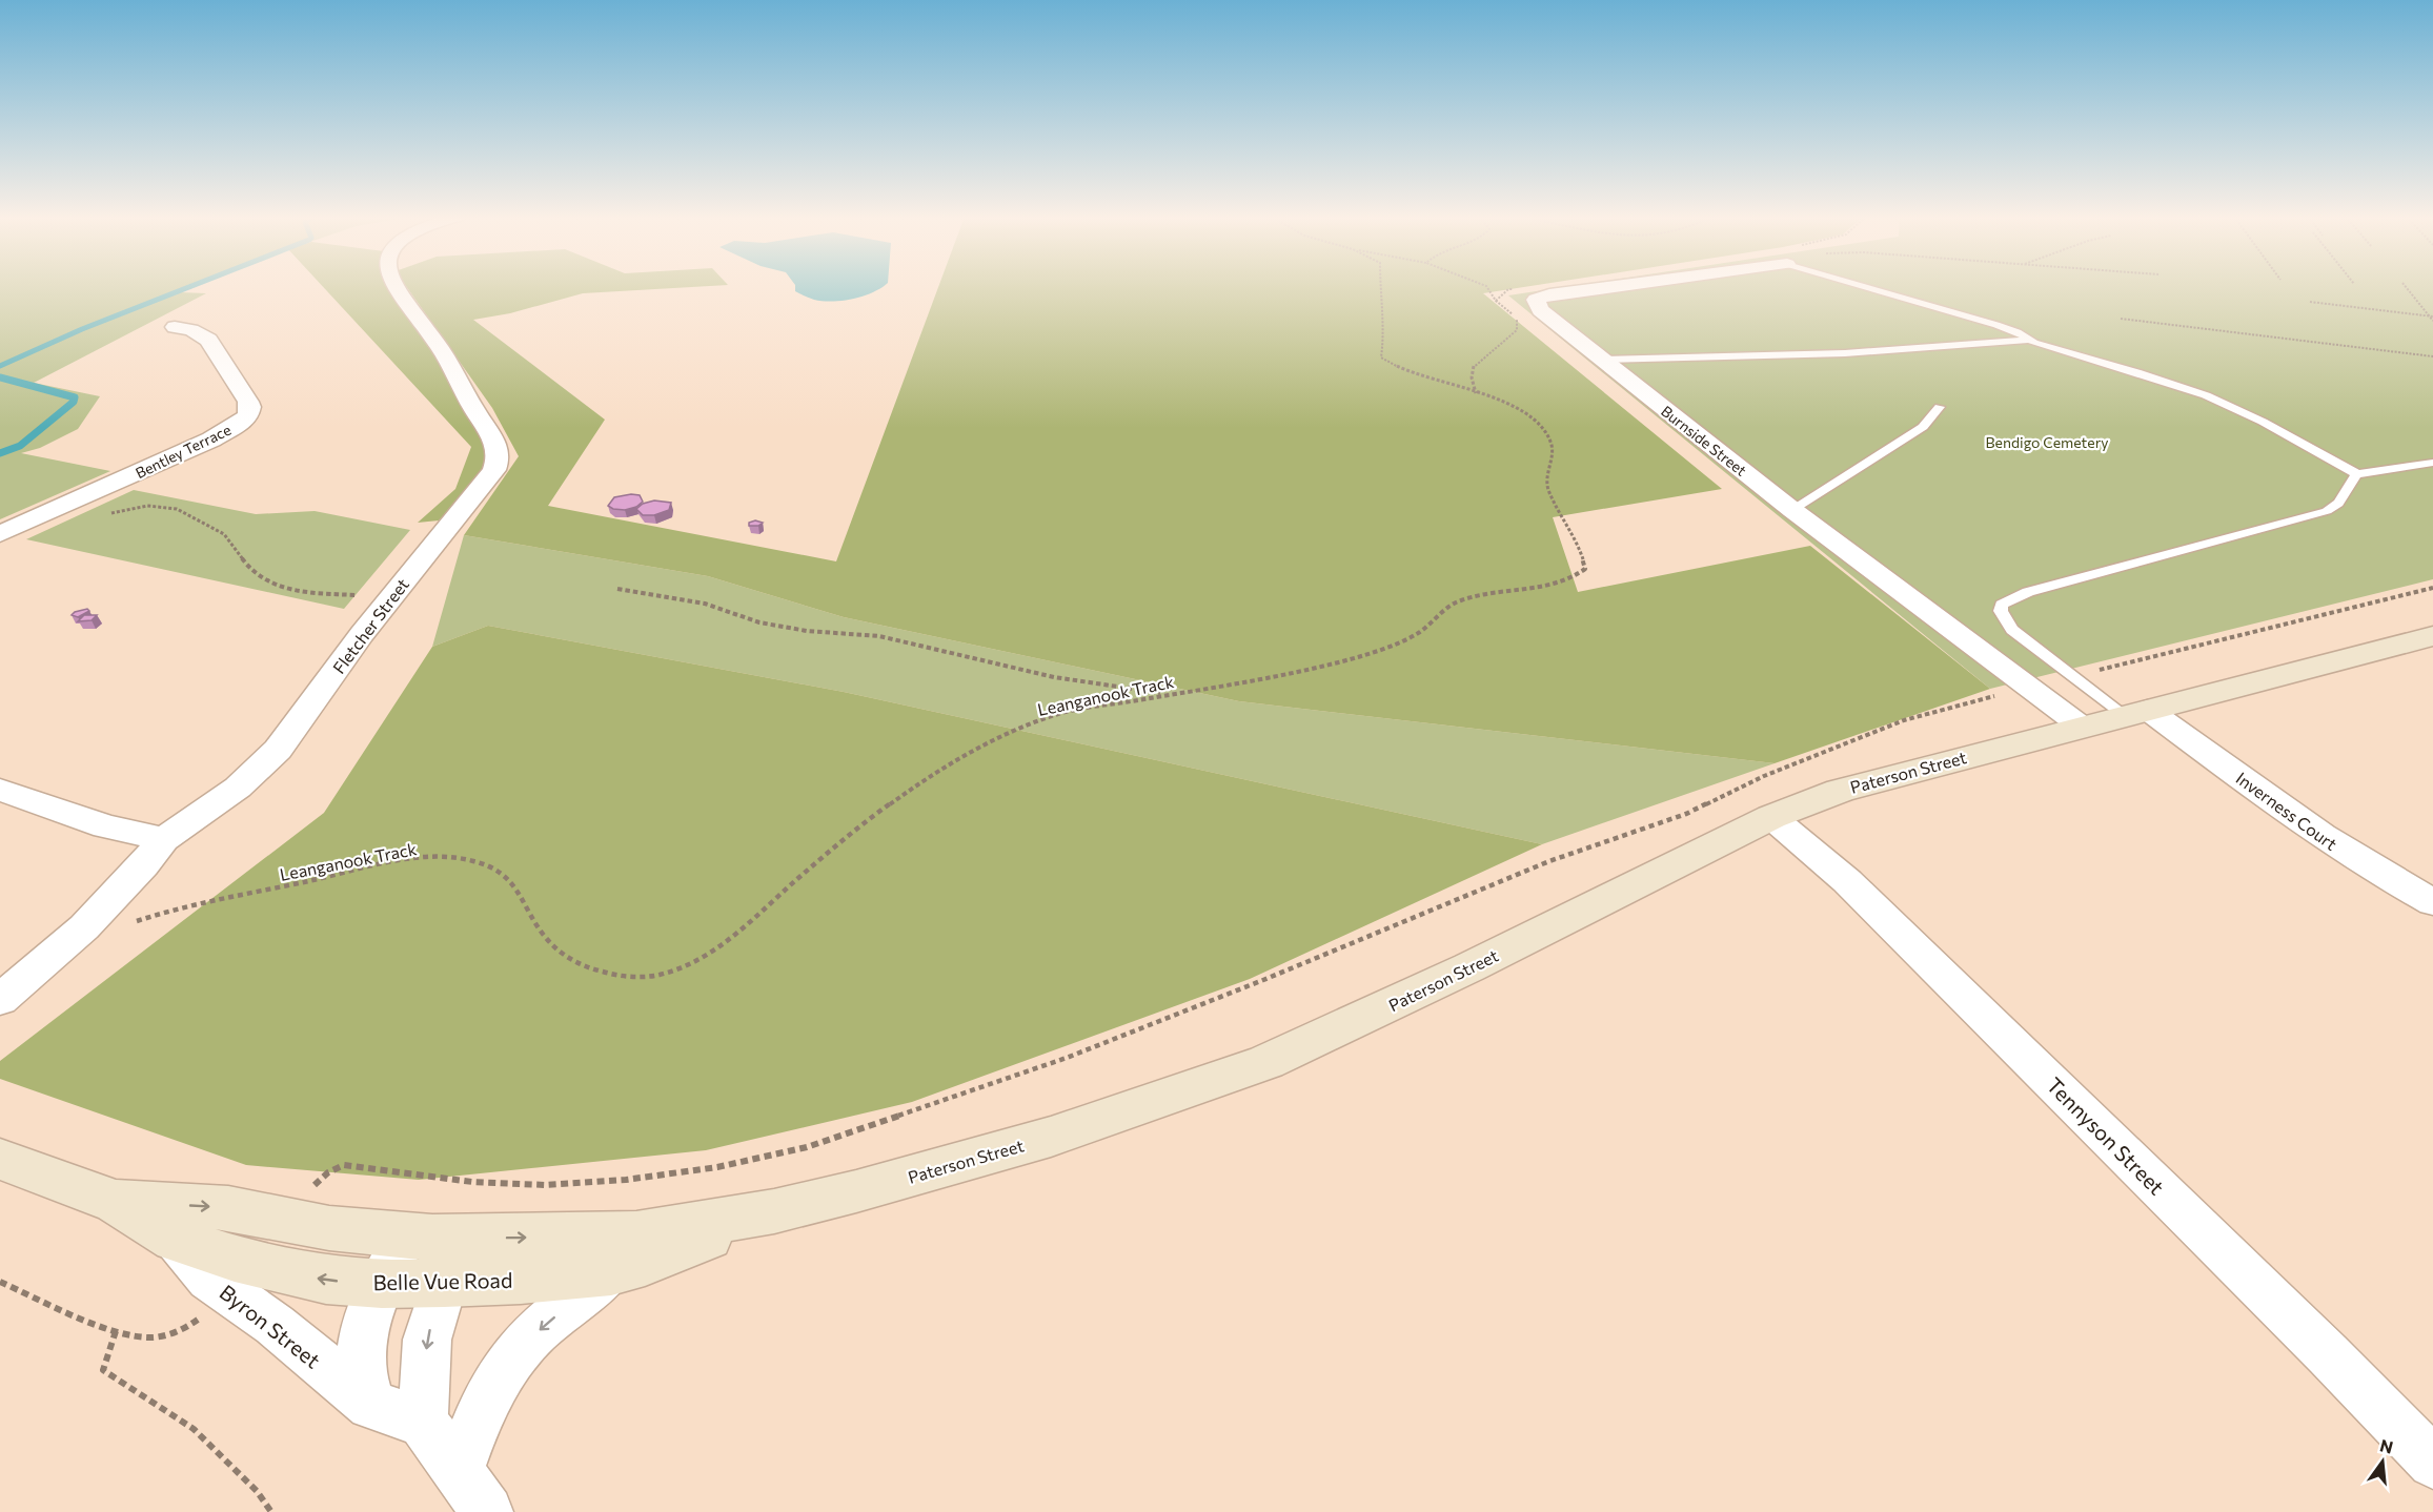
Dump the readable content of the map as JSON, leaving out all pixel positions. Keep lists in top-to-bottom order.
{
  "streets": {
    "street": [
      "Burnside Street",
      "Bentley Terrace",
      "Fletcher Street",
      "Paterson Street",
      "Inverness Court",
      "Tennyson Street",
      "Belle Vue Road",
      "Byron Street"
    ],
    "path": ["Leanganook Track"]
  },
  "crossings": [
    ["Burnside Street", "Paterson Street"],
    ["Fletcher Street", "Leanganook Track"],
    ["Paterson Street", "Inverness Court"],
    ["Paterson Street", "Tennyson Street"],
    ["Paterson Street", "Belle Vue Road"],
    ["Belle Vue Road", "Byron Street"]
  ],
  "parks": ["Bendigo Cemetery"],
  "north": "top"
}
